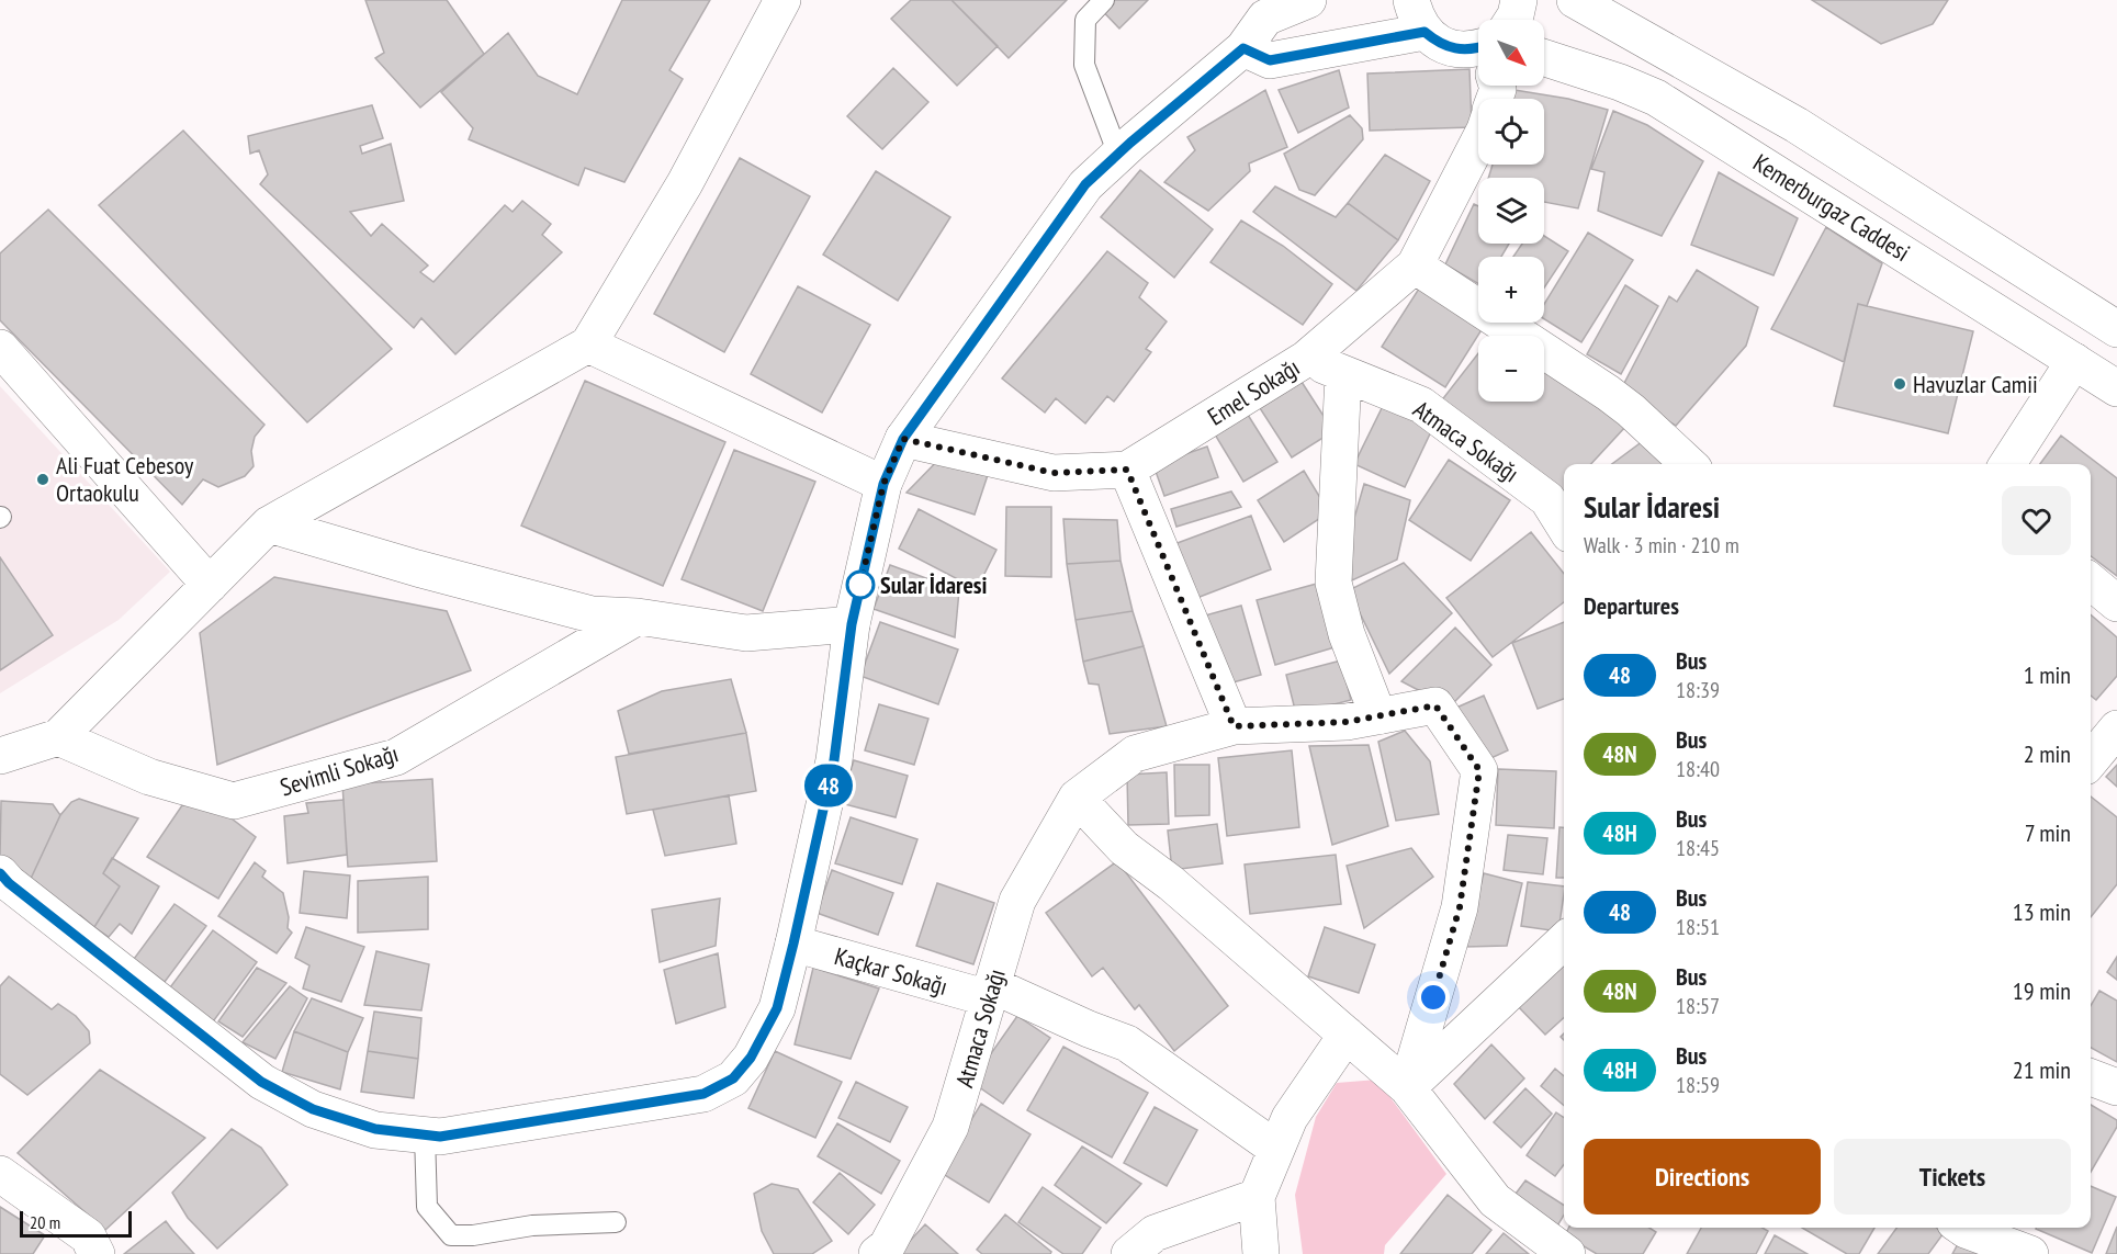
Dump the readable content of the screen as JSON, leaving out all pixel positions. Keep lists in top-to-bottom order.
{
  "streets": {
    "street": [
      "Kemerburgaz Caddesi",
      "Emel Sokağı",
      "Atmaca Sokağı",
      "Sevimli Sokağı",
      "Kaçkar Sokağı"
    ]
  },
  "crossings": [
    ["Emel Sokağı", "Atmaca Sokağı"],
    ["Atmaca Sokağı", "Kaçkar Sokağı"]
  ],
  "places": ["Havuzlar Camii", "Ali Fuat Cebesoy Ortaokulu", "Sular İdaresi"],
  "lines": ["bus line 48"],
  "scale_bar": "20 m",
  "north": "bottom right",
  "page": {
    "on_map": "48",
    "map_buttons": ["+", "−"],
    "heading": [
      ["Sular İdaresi", "Walk · 3 min · 210 m"],
      "Departures"
    ],
    "list": [
      {
        "mark": "48",
        "name": "Bus",
        "note": "18:39",
        "value": "1 min"
      },
      {
        "mark": "48N",
        "name": "Bus",
        "note": "18:40",
        "value": "2 min"
      },
      {
        "mark": "48H",
        "name": "Bus",
        "note": "18:45",
        "value": "7 min"
      },
      {
        "mark": "48",
        "name": "Bus",
        "note": "18:51",
        "value": "13 min"
      },
      {
        "mark": "48N",
        "name": "Bus",
        "note": "18:57",
        "value": "19 min"
      },
      {
        "mark": "48H",
        "name": "Bus",
        "note": "18:59",
        "value": "21 min"
      }
    ],
    "buttons": ["Directions", "Tickets"],
    "scale": "20 m"
  }
}
